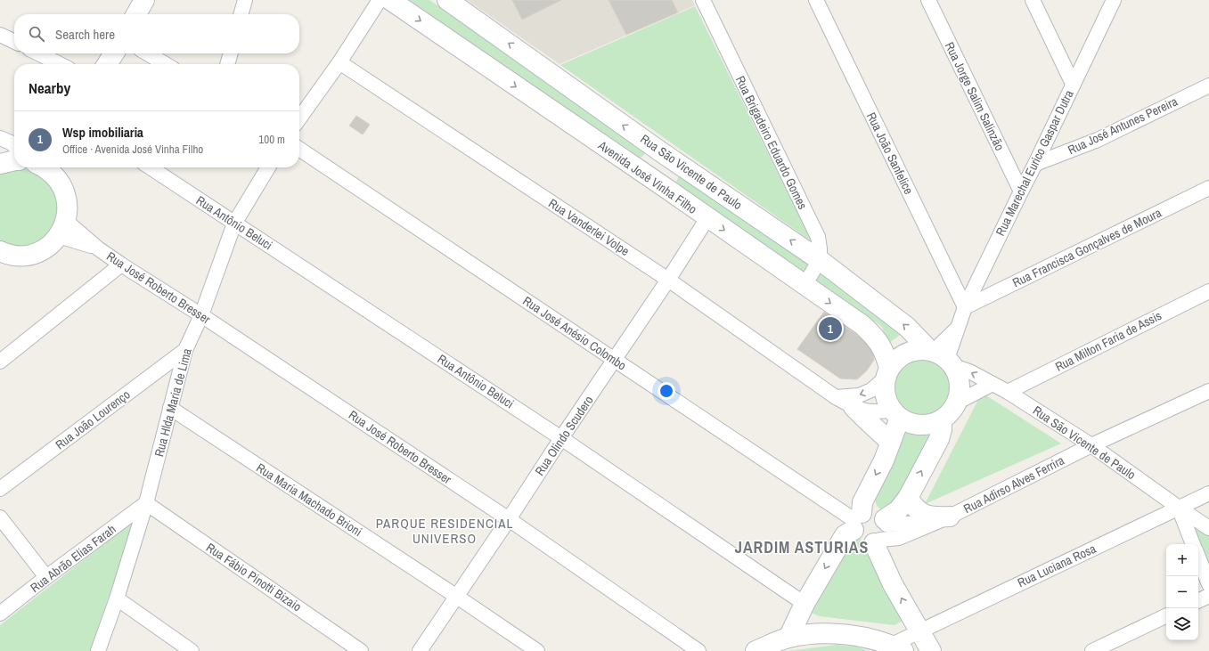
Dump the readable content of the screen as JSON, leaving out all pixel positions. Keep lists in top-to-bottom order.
{
  "streets": {
    "street": [
      "Rua Jorge Salim Salinzão",
      "Rua José Antunes Pereira",
      "Rua Brigadeiro Eduardo Gomes",
      "Rua João Sanfelice",
      "Rua Marechal Eurico Gaspar Dutra",
      "Rua São Vicente de Paulo",
      "Avenida José Vinha Filho",
      "Rua Antônio Beluci",
      "Rua Vanderlei Volpe",
      "Rua Francisca Gonçalves de Moura",
      "Rua José Roberto Bresser",
      "Rua José Anésio Colombo",
      "Rua Milton Faria de Assis",
      "Rua Hlda Maria de Lima",
      "Rua João Lourenço",
      "Rua Olindo Scudero",
      "Rua Adirso Alves Ferrira",
      "Rua Maria Machado Brioni",
      "Rua Abrão Elias Farah",
      "Rua Luciana Rosa",
      "Rua Fábio Pinotti Bizaio"
    ]
  },
  "crossings": [
    ["Rua Jorge Salim Salinzão", "Rua Marechal Eurico Gaspar Dutra"],
    ["Rua José Antunes Pereira", "Rua Marechal Eurico Gaspar Dutra"],
    ["Rua Brigadeiro Eduardo Gomes", "Rua São Vicente de Paulo"],
    ["Rua João Sanfelice", "Rua Marechal Eurico Gaspar Dutra"],
    ["Rua João Sanfelice", "Rua Francisca Gonçalves de Moura"],
    ["Rua Marechal Eurico Gaspar Dutra", "Rua São Vicente de Paulo"],
    ["Rua Marechal Eurico Gaspar Dutra", "Avenida José Vinha Filho"],
    ["Rua Marechal Eurico Gaspar Dutra", "Rua Vanderlei Volpe"],
    ["Rua Marechal Eurico Gaspar Dutra", "Rua Francisca Gonçalves de Moura"],
    ["Rua São Vicente de Paulo", "Avenida José Vinha Filho"],
    ["Rua São Vicente de Paulo", "Rua Vanderlei Volpe"],
    ["Rua São Vicente de Paulo", "Rua Milton Faria de Assis"],
    ["Rua São Vicente de Paulo", "Rua Adirso Alves Ferrira"],
    ["Rua São Vicente de Paulo", "Rua Luciana Rosa"],
    ["Avenida José Vinha Filho", "Rua Vanderlei Volpe"],
    ["Avenida José Vinha Filho", "Rua Olindo Scudero"],
    ["Rua Antônio Beluci", "Rua Hlda Maria de Lima"],
    ["Rua Antônio Beluci", "Rua Olindo Scudero"],
    ["Rua Vanderlei Volpe", "Rua Olindo Scudero"],
    ["Rua José Roberto Bresser", "Rua Hlda Maria de Lima"],
    ["Rua José Roberto Bresser", "Rua Olindo Scudero"],
    ["Rua José Anésio Colombo", "Rua Olindo Scudero"],
    ["Rua José Anésio Colombo", "Rua Adirso Alves Ferrira"],
    ["Rua Hlda Maria de Lima", "Rua João Lourenço"],
    ["Rua Hlda Maria de Lima", "Rua Maria Machado Brioni"],
    ["Rua Hlda Maria de Lima", "Rua Abrão Elias Farah"],
    ["Rua Hlda Maria de Lima", "Rua Fábio Pinotti Bizaio"],
    ["Rua Olindo Scudero", "Rua Maria Machado Brioni"],
    ["Rua Abrão Elias Farah", "Rua Fábio Pinotti Bizaio"]
  ],
  "one_way": ["Rua São Vicente de Paulo", "Avenida José Vinha Filho"],
  "districts": ["PARQUE RESIDENCIAL UNIVERSO", "JARDIM ASTURIAS"],
  "page": {
    "search": "Search here",
    "heading": "Nearby",
    "list": [
      {
        "mark": "1",
        "name": "Wsp imobiliaria",
        "note": "Office · Avenida José Vinha Filho",
        "value": "100 m"
      }
    ],
    "pins": "1",
    "map_buttons": ["+", "−"]
  }
}
